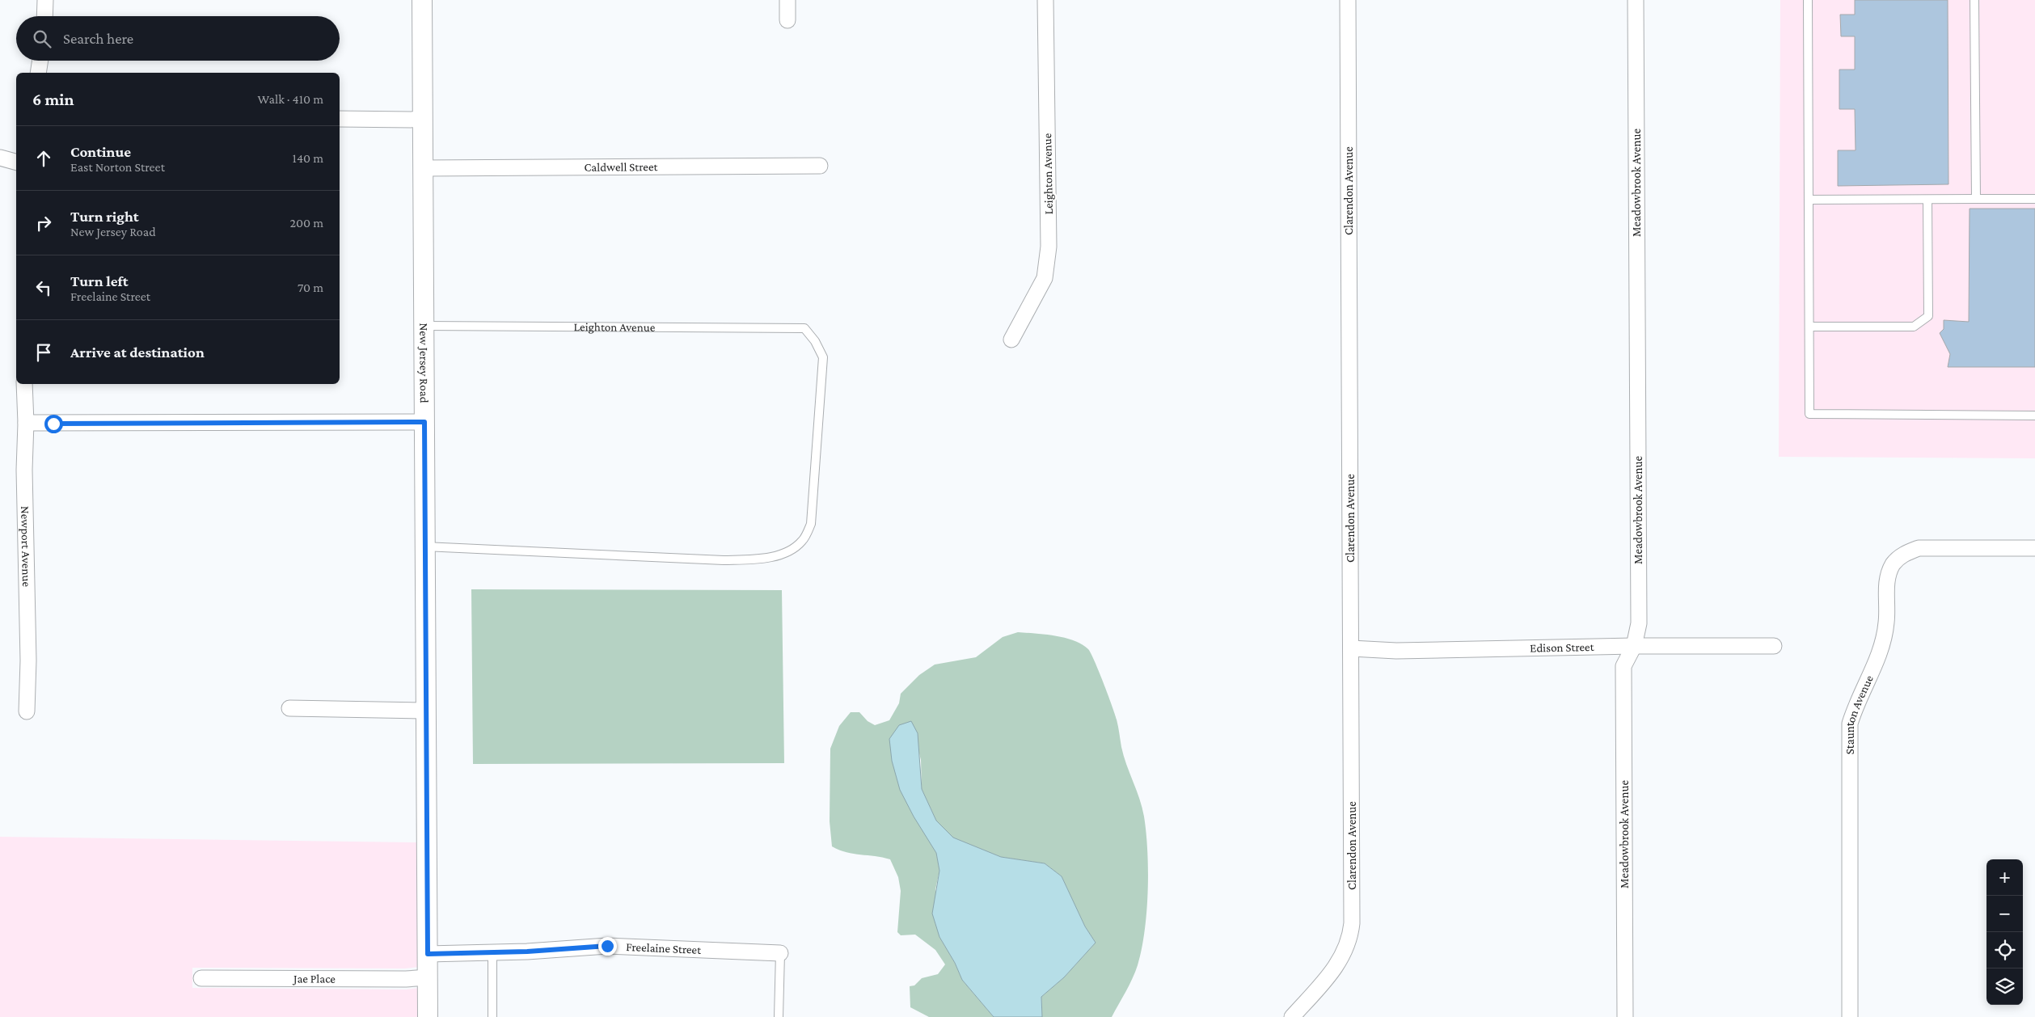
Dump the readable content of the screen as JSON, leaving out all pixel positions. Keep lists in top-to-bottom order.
{
  "streets": {
    "street": [
      "Caldwell Street",
      "Leighton Avenue",
      "Meadowbrook Avenue",
      "Clarendon Avenue",
      "New Jersey Road",
      "Newport Avenue",
      "Edison Street",
      "Staunton Avenue",
      "Freelaine Street",
      "Jae Place"
    ]
  },
  "crossings": [
    ["Caldwell Street", "New Jersey Road"],
    ["Leighton Avenue", "New Jersey Road"],
    ["Meadowbrook Avenue", "Edison Street"],
    ["Clarendon Avenue", "Edison Street"],
    ["New Jersey Road", "Freelaine Street"],
    ["New Jersey Road", "Jae Place"]
  ],
  "page": {
    "search": "Search here",
    "heading": ["6 min", "Walk · 410 m"],
    "list": [
      ["Continue", "East Norton Street", "140 m"],
      ["Turn right", "New Jersey Road", "200 m"],
      ["Turn left", "Freelaine Street", "70 m"],
      "Arrive at destination"
    ],
    "map_buttons": ["+", "−"]
  }
}
